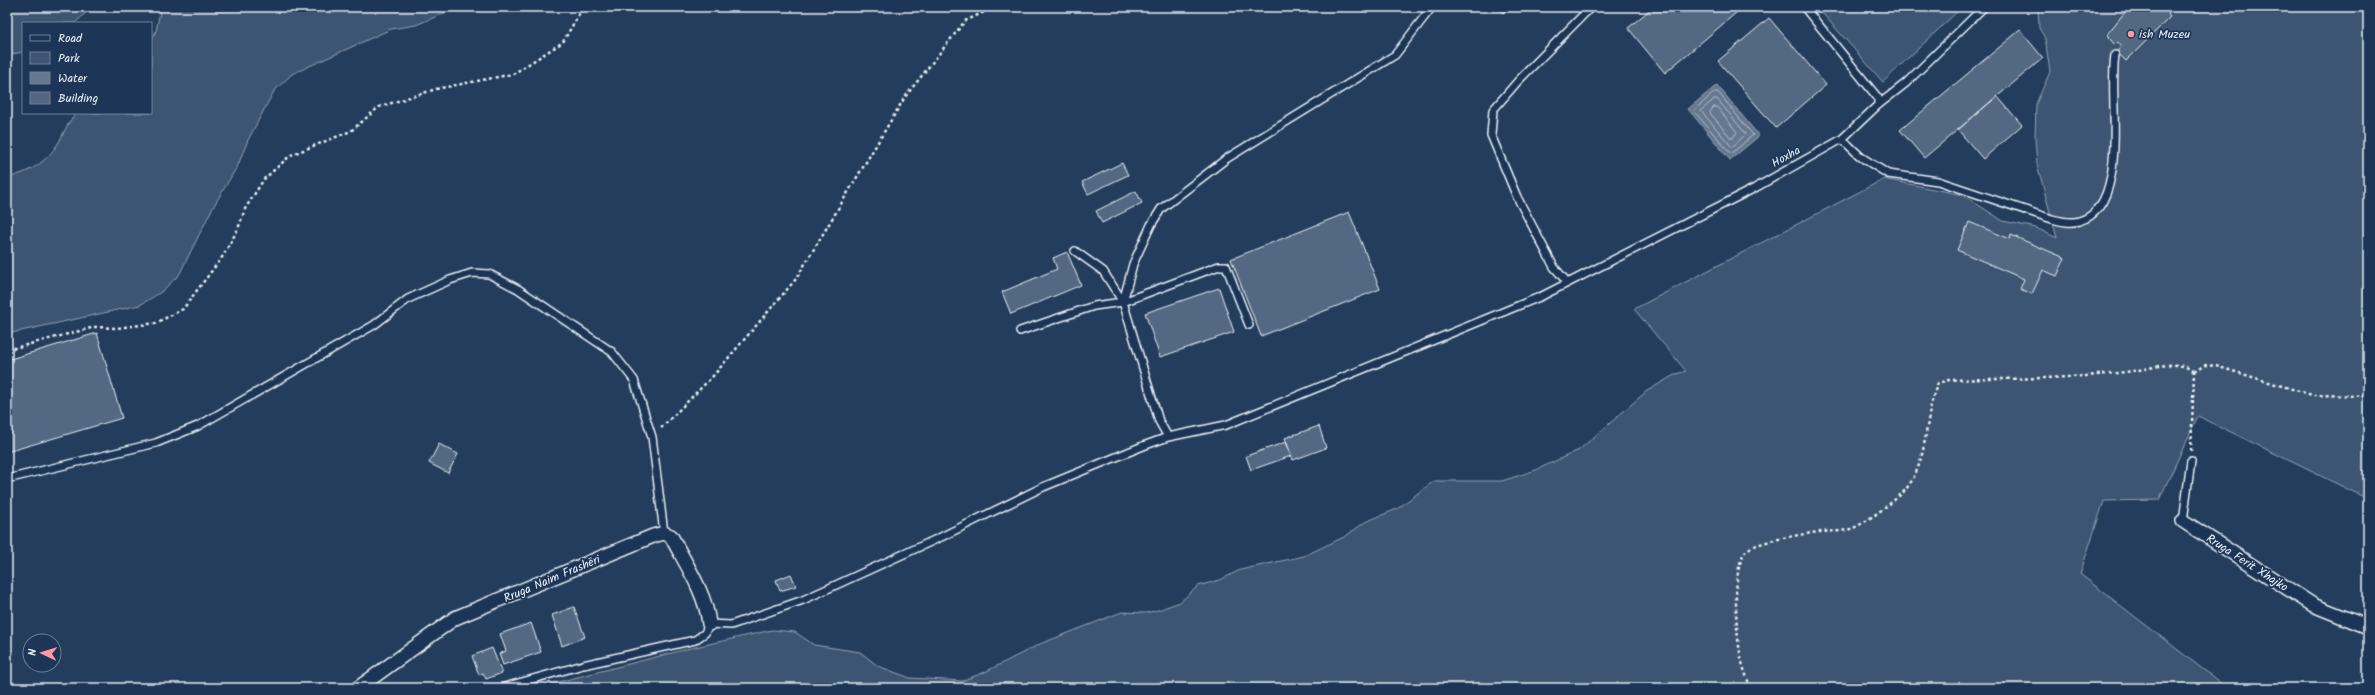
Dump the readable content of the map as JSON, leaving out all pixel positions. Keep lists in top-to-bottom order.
{
  "streets": {
    "street": ["Rruga Ferit Xhajko", "Rruga Naim Frashëri"],
    "lane": ["Hoxha"]
  },
  "places": ["ish Muzeu"],
  "legend": [
    "Road",
    "Park",
    "Water",
    "Building"
  ],
  "north": "left"
}
